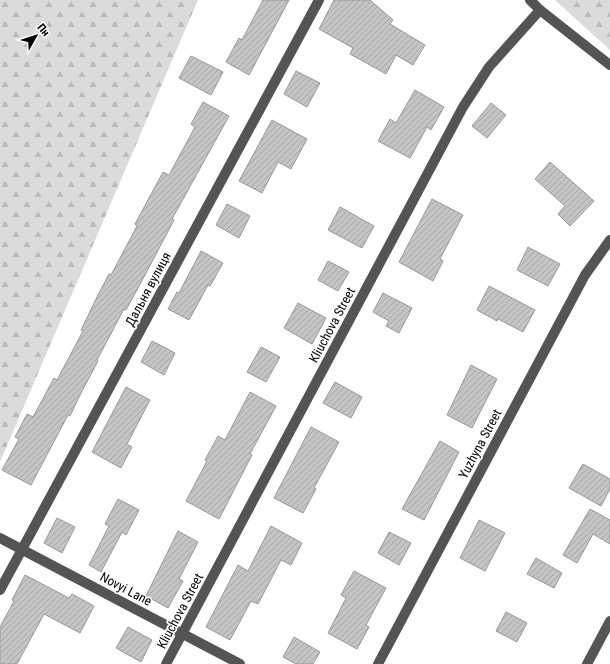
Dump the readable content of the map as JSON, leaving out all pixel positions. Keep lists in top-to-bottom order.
{
  "streets": {
    "street": [
      "Дальня вулиця",
      "Kliuchova Street",
      "Yuzhyna Street",
      "Novyi Lane"
    ]
  },
  "crossings": [
    ["Дальня вулиця", "Novyi Lane"],
    ["Kliuchova Street", "Novyi Lane"]
  ],
  "north": "top right"
}
